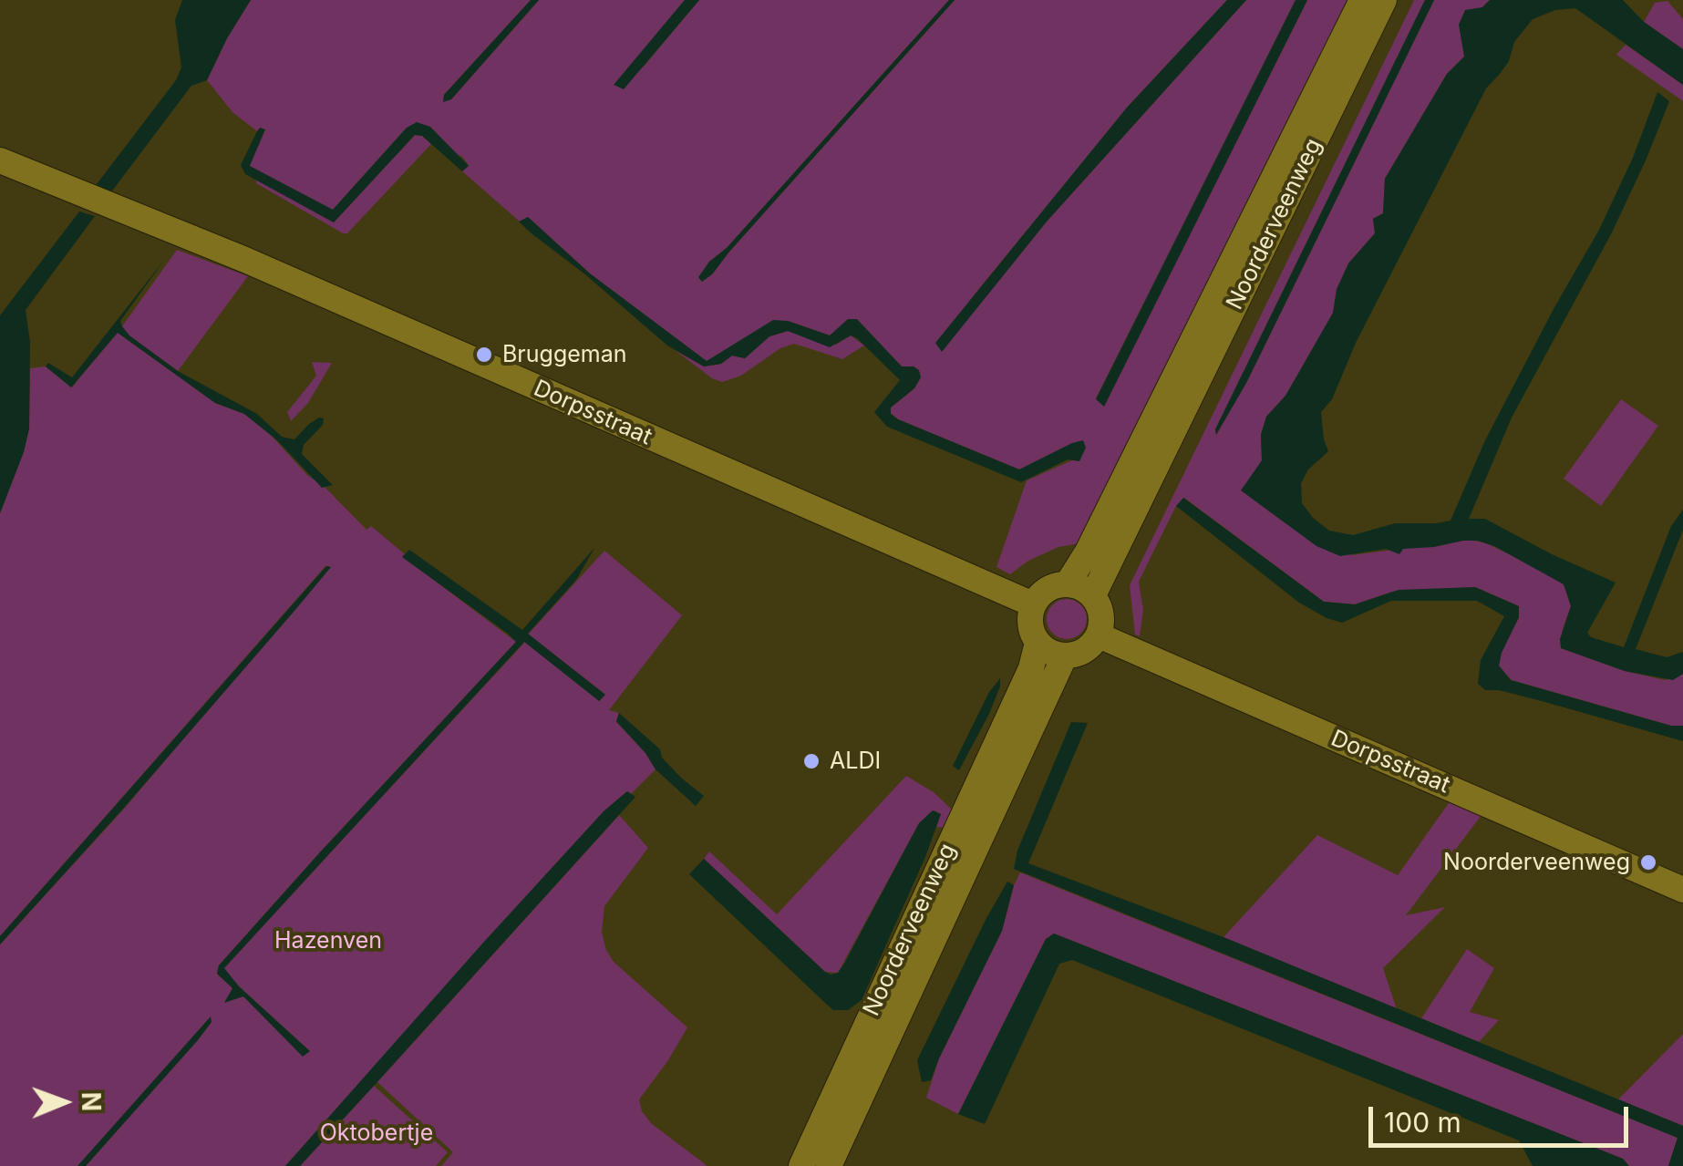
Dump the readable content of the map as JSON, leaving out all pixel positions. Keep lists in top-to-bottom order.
{
  "streets": {
    "street": ["Noorderveenweg", "Dorpsstraat"]
  },
  "crossings": [
    ["Noorderveenweg", "Dorpsstraat"]
  ],
  "parks": ["Hazenven", "Oktobertje"],
  "places": ["Bruggeman", "ALDI", "Noorderveenweg"],
  "scale_bar": "100 m",
  "north": "right"
}
